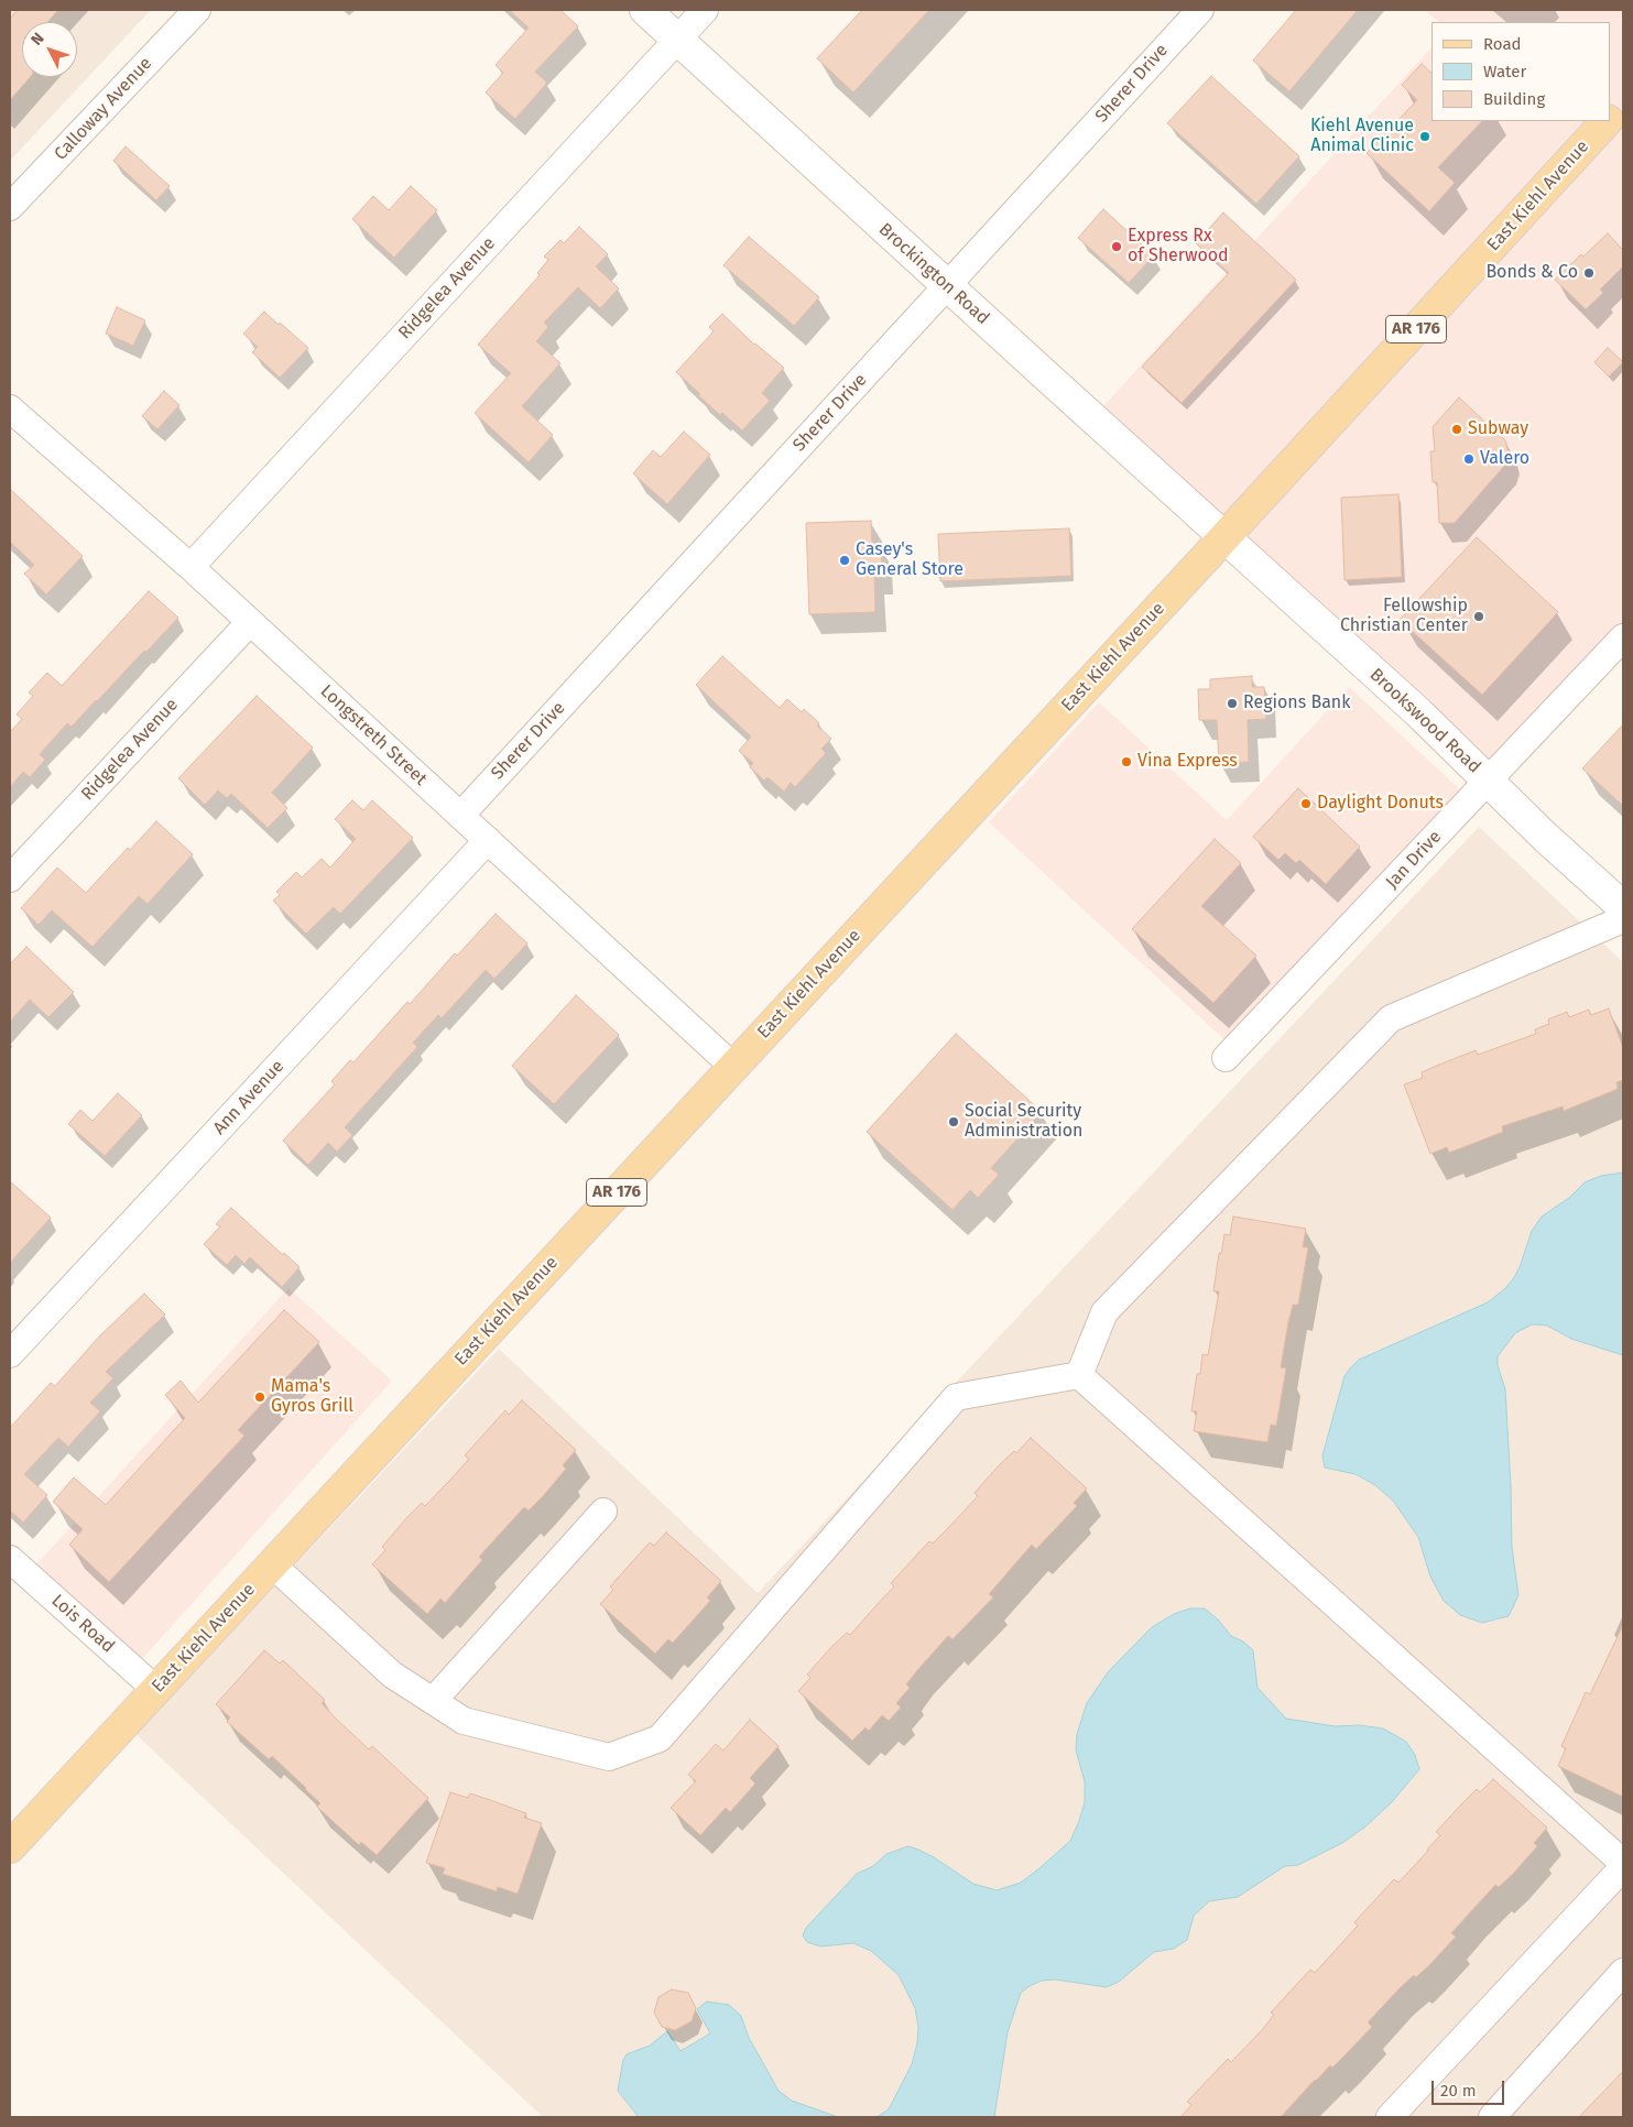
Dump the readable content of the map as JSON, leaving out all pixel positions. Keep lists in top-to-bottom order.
{
  "streets": {
    "main road": [
      "East Kiehl Avenue",
      "Brockington Road",
      "AR 176",
      "Brookswood Road"
    ],
    "street": [
      "Sherer Drive",
      "Calloway Avenue",
      "Ridgelea Avenue",
      "Longstreth Street",
      "Jan Drive",
      "Ann Avenue",
      "Lois Road"
    ]
  },
  "crossings": [
    ["Sherer Drive", "Brockington Road"],
    ["Sherer Drive", "Longstreth Street"],
    ["East Kiehl Avenue", "Brockington Road"],
    ["East Kiehl Avenue", "Brookswood Road"],
    ["East Kiehl Avenue", "Longstreth Street"],
    ["East Kiehl Avenue", "Lois Road"],
    ["Brockington Road", "Ridgelea Avenue"],
    ["Brockington Road", "Brookswood Road"],
    ["Ridgelea Avenue", "Longstreth Street"],
    ["Brookswood Road", "Jan Drive"],
    ["Longstreth Street", "Ann Avenue"]
  ],
  "places": [
    "Kiehl Avenue Animal Clinic",
    "Express Rx of Sherwood",
    "Bonds & Co",
    "Subway",
    "Valero",
    "Casey's General Store",
    "Fellowship Christian Center",
    "Regions Bank",
    "Vina Express",
    "Daylight Donuts",
    "Social Security Administration",
    "Mama's Gyros Grill"
  ],
  "legend": ["Road", "Water", "Building"],
  "scale_bar": "20 m",
  "north": "top left"
}
